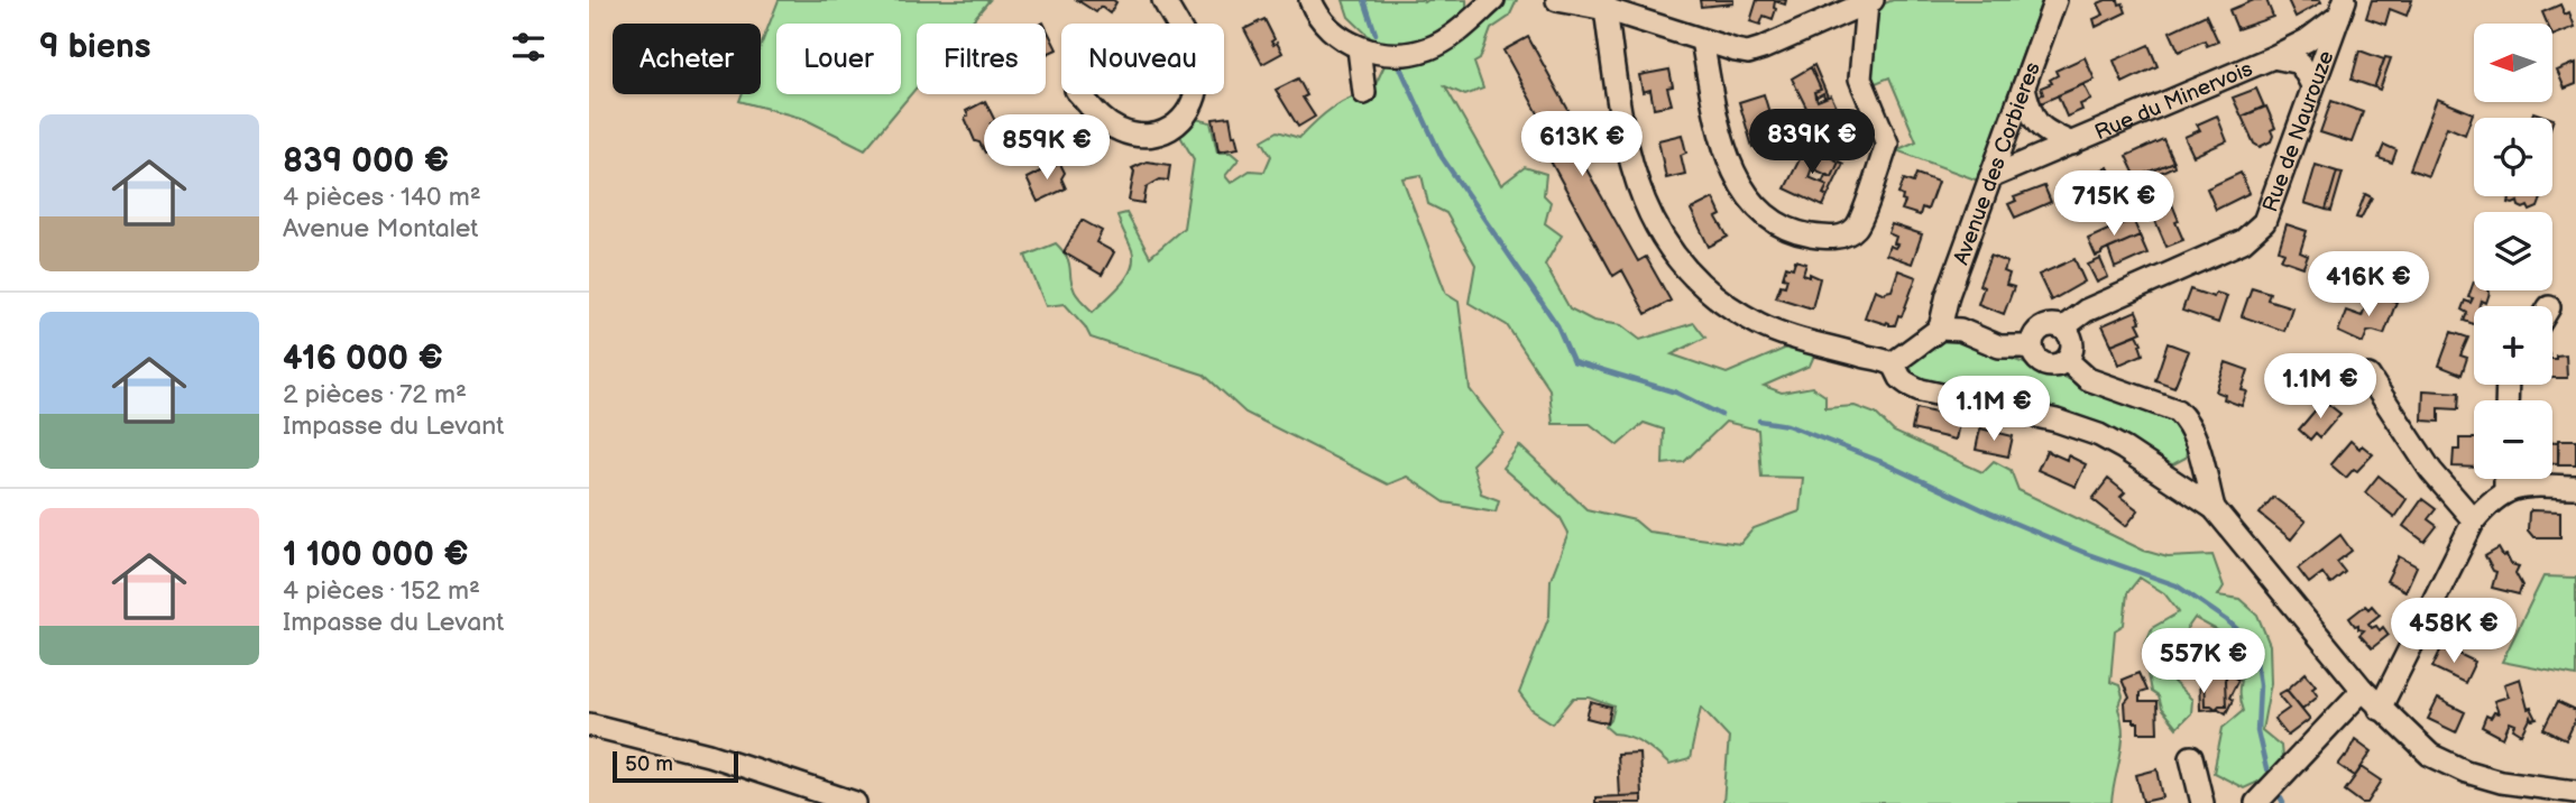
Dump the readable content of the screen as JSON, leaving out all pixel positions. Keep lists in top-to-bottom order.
{
  "streets": {
    "street": ["Rue du Minervois", "Rue de Naurouze", "Avenue des Corbieres"]
  },
  "crossings": [
    ["Rue du Minervois", "Rue de Naurouze"],
    ["Rue du Minervois", "Avenue des Corbieres"]
  ],
  "scale_bar": "50 m",
  "north": "left",
  "page": {
    "heading": "9 biens",
    "map_buttons": ["+", "−"],
    "chip": [
      "Acheter",
      "Louer",
      "Filtres",
      "Nouveau"
    ],
    "list": [
      {
        "name": "839 000 €",
        "note": "4 pièces · 140 m² · Avenue Montalet"
      },
      {
        "name": "416 000 €",
        "note": "2 pièces · 72 m² · Impasse du Levant"
      },
      {
        "name": "1 100 000 €",
        "note": "4 pièces · 152 m² · Impasse du Levant"
      }
    ],
    "price": [
      "839K €",
      "613K €",
      "859K €",
      "715K €",
      "416K €",
      "1.1M €",
      "1.1M €",
      "458K €",
      "557K €"
    ],
    "scale": "50 m"
  }
}
